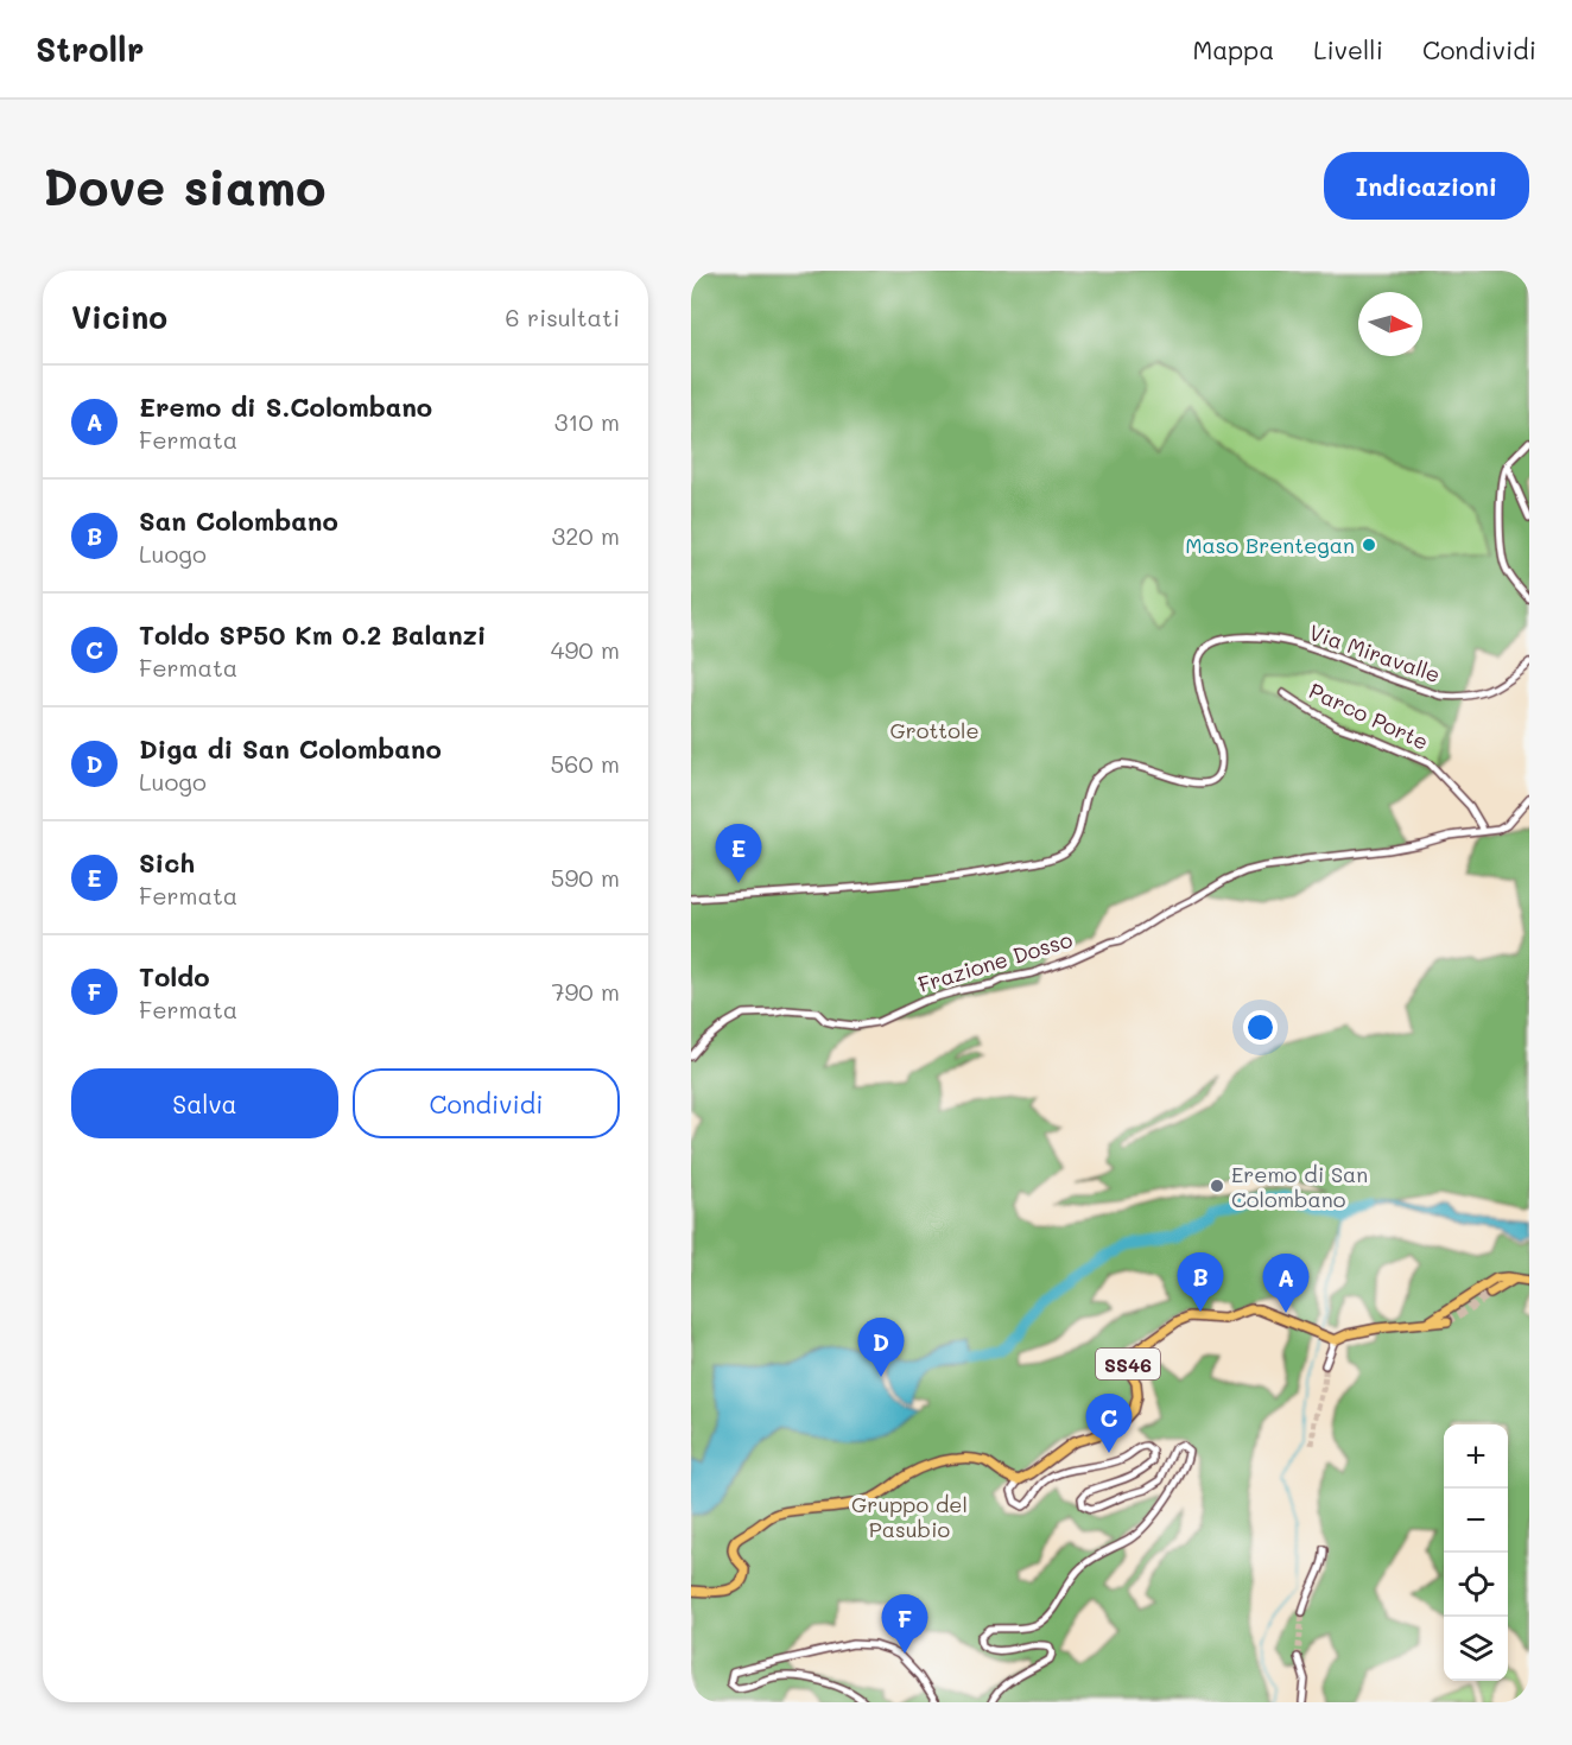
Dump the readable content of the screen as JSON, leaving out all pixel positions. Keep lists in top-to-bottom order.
{
  "streets": {
    "main road": ["SS46"],
    "street": ["Via Miravalle", "Parco Porte", "Frazione Dosso"]
  },
  "crossings": [
    ["Parco Porte", "Frazione Dosso"]
  ],
  "parks": ["Grottole", "Gruppo del Pasubio"],
  "places": ["Maso Brentegan", "Eremo di San Colombano"],
  "north": "right",
  "page": {
    "header": "Strollr",
    "nav": ["Mappa", "Livelli", "Condividi"],
    "buttons": [
      "Indicazioni",
      ["Salva", "Condividi"]
    ],
    "title": "Dove siamo",
    "heading": ["Vicino", "6 risultati"],
    "list": [
      {
        "mark": "A",
        "name": "Eremo di S.Colombano",
        "note": "Fermata",
        "value": "310 m"
      },
      {
        "mark": "B",
        "name": "San Colombano",
        "note": "Luogo",
        "value": "320 m"
      },
      {
        "mark": "C",
        "name": "Toldo SP50 Km 0.2 Balanzi",
        "note": "Fermata",
        "value": "490 m"
      },
      {
        "mark": "D",
        "name": "Diga di San Colombano",
        "note": "Luogo",
        "value": "560 m"
      },
      {
        "mark": "E",
        "name": "Sich",
        "note": "Fermata",
        "value": "590 m"
      },
      {
        "mark": "F",
        "name": "Toldo",
        "note": "Fermata",
        "value": "790 m"
      }
    ],
    "pins": [
      "E",
      "B",
      "A",
      "D",
      "C",
      "F"
    ],
    "map_buttons": ["+", "−"]
  }
}
